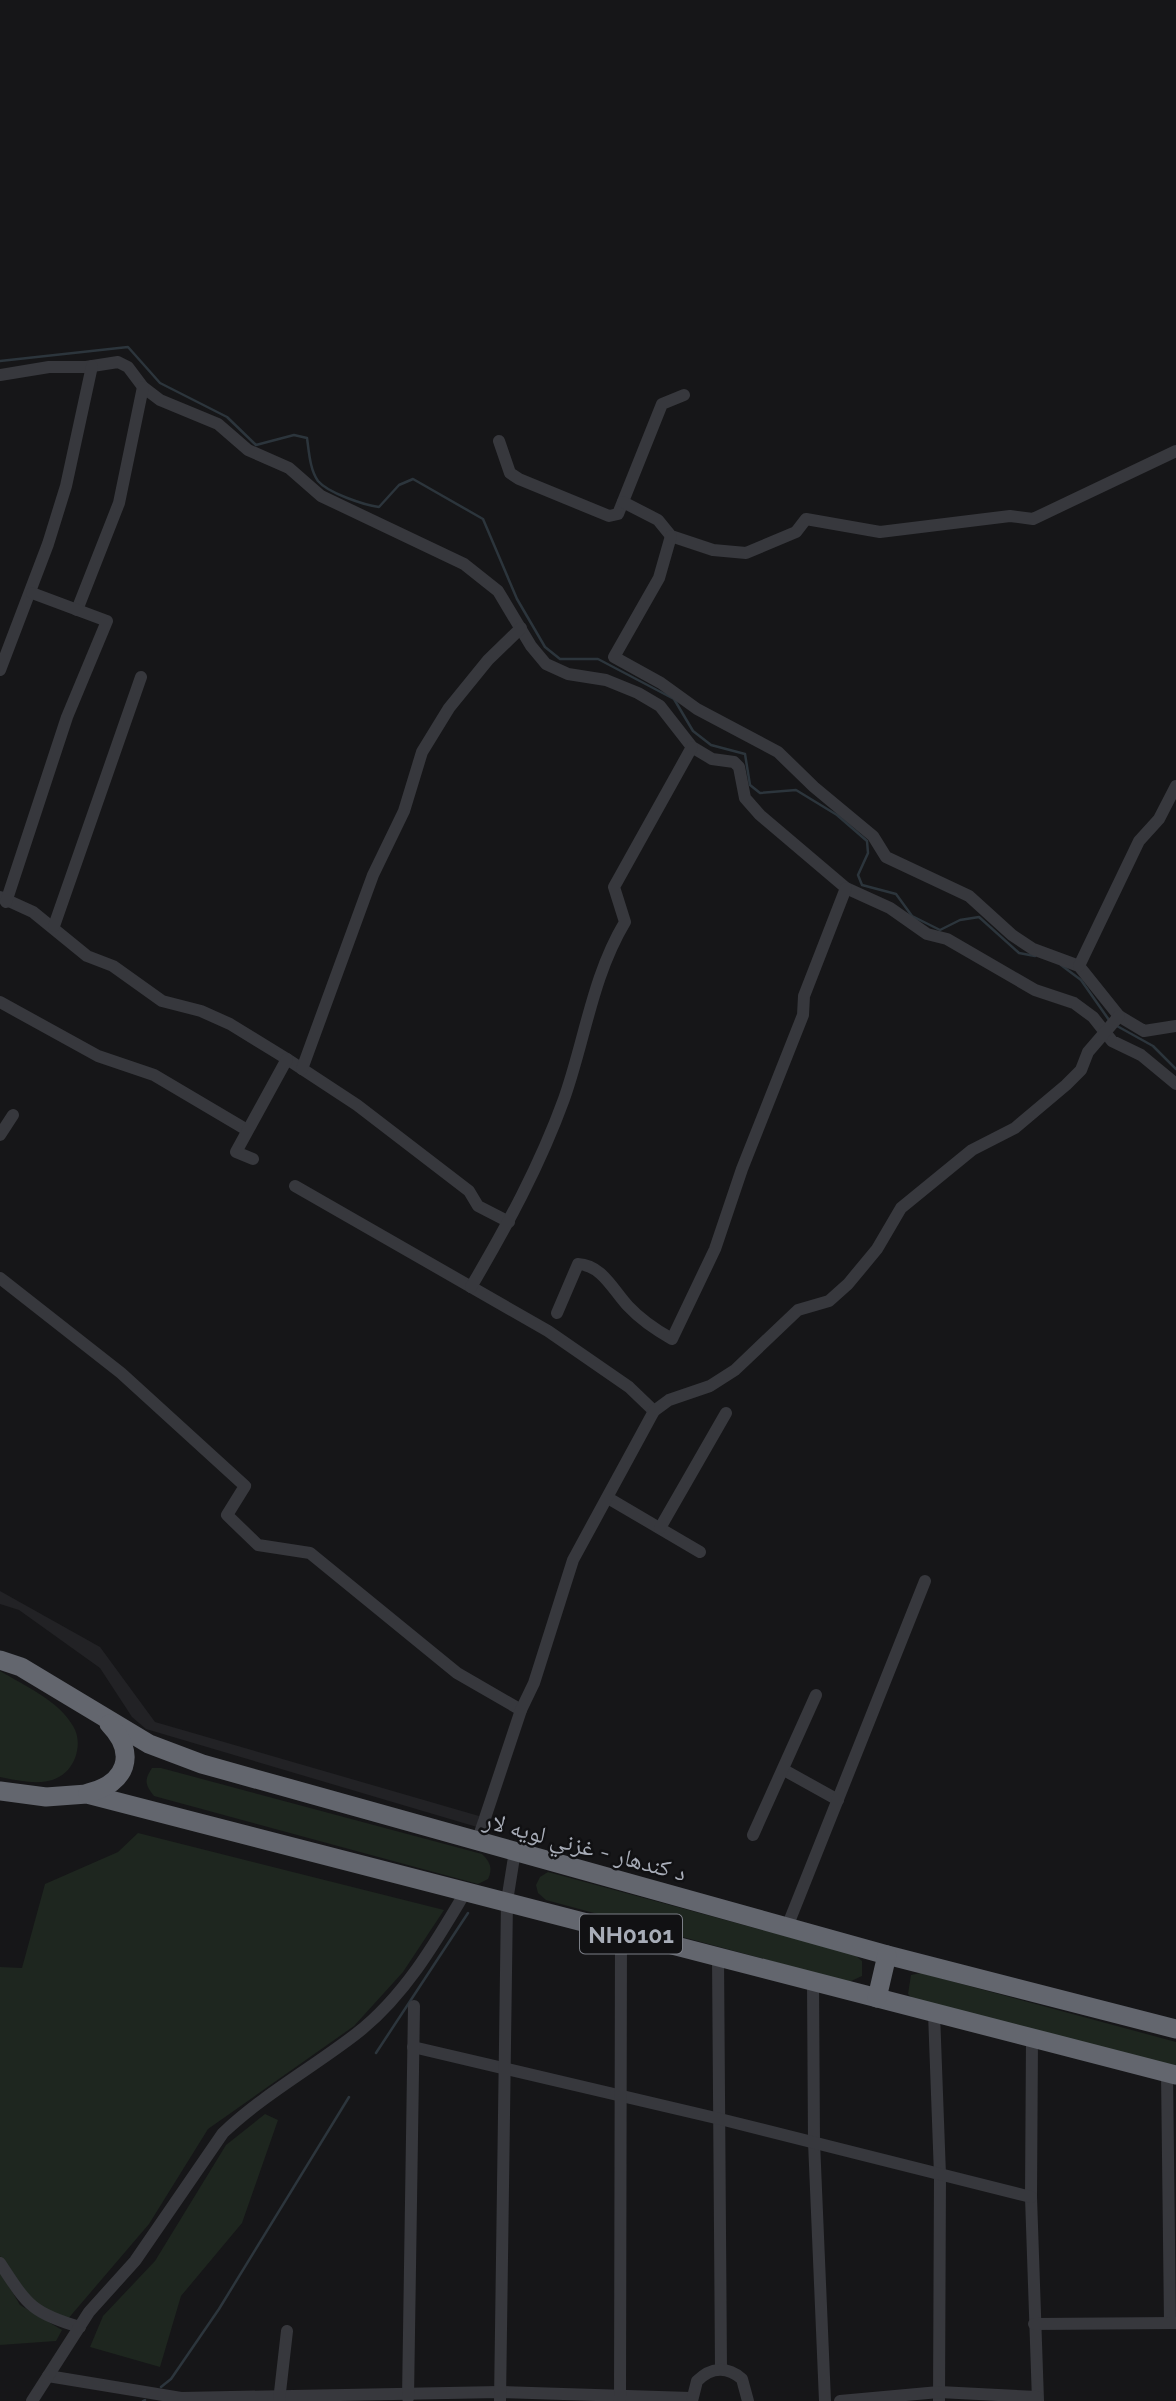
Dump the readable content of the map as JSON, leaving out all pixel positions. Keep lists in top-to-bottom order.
{
  "streets": {
    "highway": ["د کندهار - غزني لويه لار", "NH0101"]
  },
  "crossings": [
    ["د کندهار - غزني لويه لار", "NH0101"]
  ]
}
